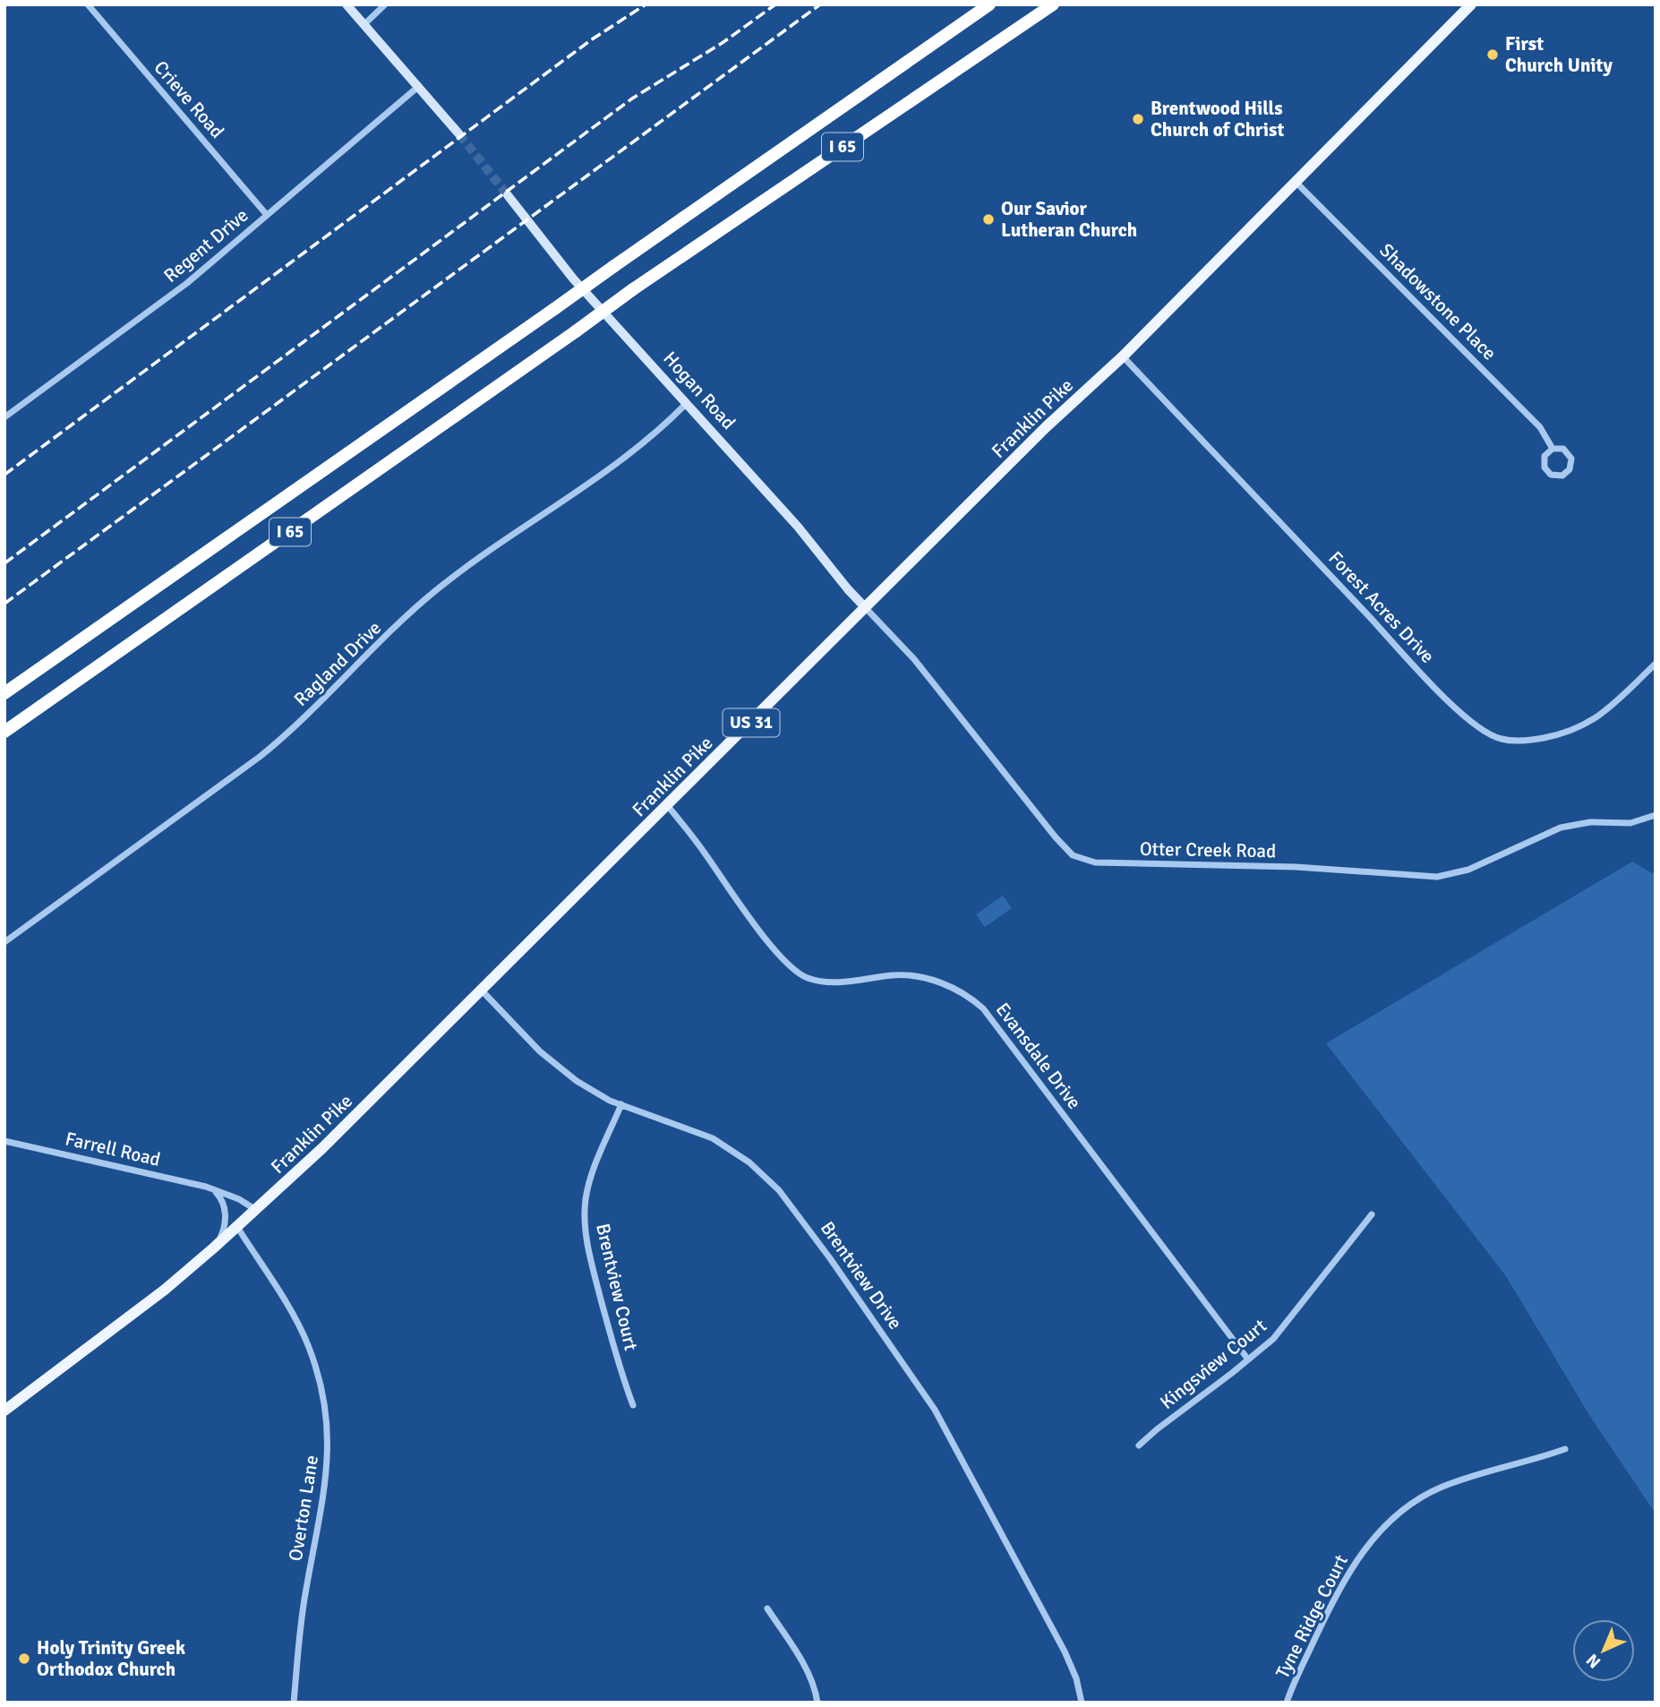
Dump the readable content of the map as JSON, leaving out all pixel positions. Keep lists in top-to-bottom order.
{
  "streets": {
    "highway": ["I 65"],
    "main road": ["Franklin Pike", "US 31"],
    "street": [
      "Crieve Road",
      "Regent Drive",
      "Shadowstone Place",
      "Hogan Road",
      "Forest Acres Drive",
      "Ragland Drive",
      "Otter Creek Road",
      "Evansdale Drive",
      "Farrell Road",
      "Brentview Drive",
      "Brentview Court",
      "Kingsview Court",
      "Overton Lane",
      "Tyne Ridge Court"
    ]
  },
  "crossings": [
    ["Crieve Road", "Regent Drive"],
    ["Shadowstone Place", "Franklin Pike"],
    ["Hogan Road", "Franklin Pike"],
    ["Hogan Road", "Ragland Drive"],
    ["Hogan Road", "Otter Creek Road"],
    ["Franklin Pike", "Forest Acres Drive"],
    ["Franklin Pike", "Otter Creek Road"],
    ["Franklin Pike", "Evansdale Drive"],
    ["Franklin Pike", "Farrell Road"],
    ["Franklin Pike", "Brentview Drive"],
    ["Franklin Pike", "Overton Lane"],
    ["Evansdale Drive", "Kingsview Court"],
    ["Brentview Drive", "Brentview Court"]
  ],
  "places": [
    "First Church Unity",
    "Brentwood Hills Church of Christ",
    "Our Savior Lutheran Church",
    "Holy Trinity Greek Orthodox Church"
  ],
  "north": "bottom left"
}
